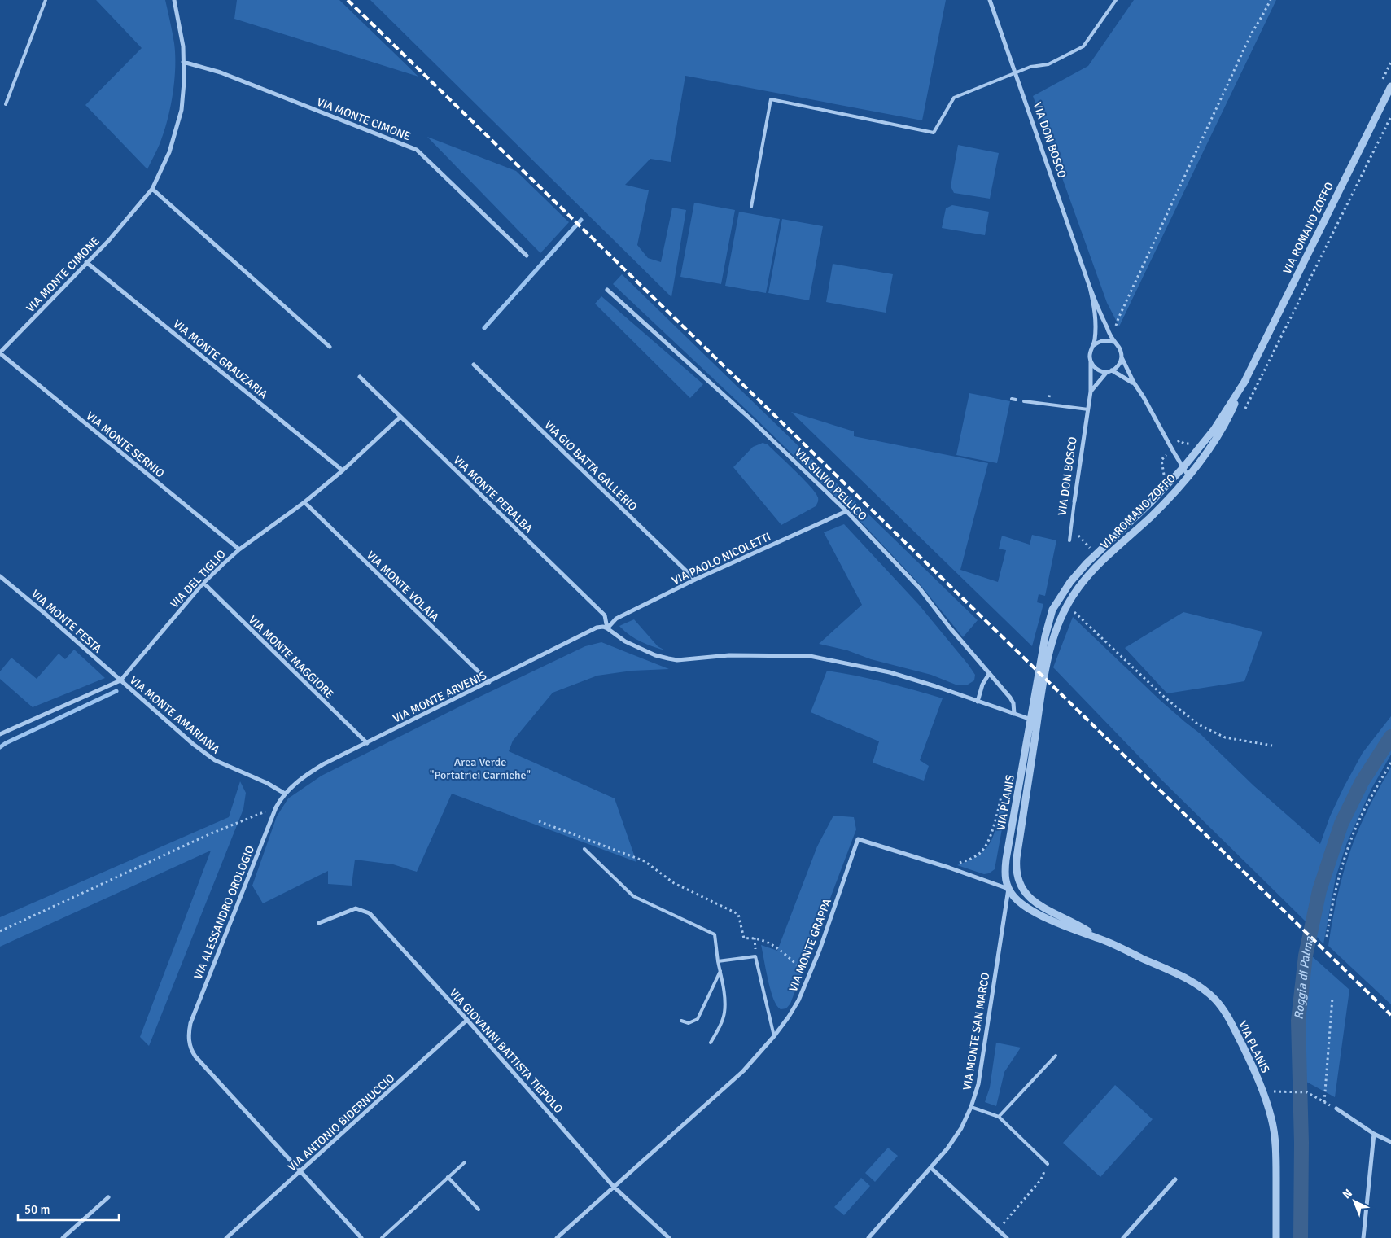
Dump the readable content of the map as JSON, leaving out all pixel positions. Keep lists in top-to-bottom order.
{
  "streets": {
    "street": [
      "VIA MONTE CIMONE",
      "VIA DON BOSCO",
      "VIA ROMANO ZOFFO",
      "VIA MONTE GRAUZARIA",
      "VIA MONTE SERNIO",
      "VIA GIO BATTA GALLERIO",
      "VIA SILVIO PELLICO",
      "VIA MONTE PERALBA",
      "VIA PAOLO NICOLETTI",
      "VIA DEL TIGLIO",
      "VIA MONTE VOLAIA",
      "VIA MONTE FESTA",
      "VIA MONTE MAGGIORE",
      "VIA MONTE ARVENIS",
      "VIA MONTE AMARIANA",
      "VIA PLANIS",
      "VIA ALESSANDRO OROLOGIO",
      "VIA MONTE GRAPPA",
      "VIA MONTE SAN MARCO",
      "VIA GIOVANNI BATTISTA TIEPOLO",
      "VIA ANTONIO BIDERNUCCIO"
    ]
  },
  "crossings": [
    ["VIA MONTE CIMONE", "VIA MONTE GRAUZARIA"],
    ["VIA MONTE CIMONE", "VIA MONTE SERNIO"],
    ["VIA ROMANO ZOFFO", "VIA PLANIS"],
    ["VIA MONTE GRAUZARIA", "VIA DEL TIGLIO"],
    ["VIA MONTE SERNIO", "VIA DEL TIGLIO"],
    ["VIA GIO BATTA GALLERIO", "VIA PAOLO NICOLETTI"],
    ["VIA SILVIO PELLICO", "VIA PAOLO NICOLETTI"],
    ["VIA MONTE PERALBA", "VIA PAOLO NICOLETTI"],
    ["VIA MONTE PERALBA", "VIA DEL TIGLIO"],
    ["VIA MONTE PERALBA", "VIA MONTE ARVENIS"],
    ["VIA PAOLO NICOLETTI", "VIA MONTE ARVENIS"],
    ["VIA DEL TIGLIO", "VIA MONTE VOLAIA"],
    ["VIA DEL TIGLIO", "VIA MONTE FESTA"],
    ["VIA DEL TIGLIO", "VIA MONTE MAGGIORE"],
    ["VIA DEL TIGLIO", "VIA MONTE AMARIANA"],
    ["VIA MONTE VOLAIA", "VIA MONTE ARVENIS"],
    ["VIA MONTE FESTA", "VIA MONTE AMARIANA"],
    ["VIA MONTE MAGGIORE", "VIA MONTE ARVENIS"],
    ["VIA MONTE ARVENIS", "VIA MONTE AMARIANA"],
    ["VIA MONTE ARVENIS", "VIA ALESSANDRO OROLOGIO"],
    ["VIA MONTE AMARIANA", "VIA ALESSANDRO OROLOGIO"],
    ["VIA PLANIS", "VIA MONTE GRAPPA"],
    ["VIA PLANIS", "VIA MONTE SAN MARCO"],
    ["VIA ALESSANDRO OROLOGIO", "VIA ANTONIO BIDERNUCCIO"],
    ["VIA MONTE GRAPPA", "VIA MONTE SAN MARCO"],
    ["VIA MONTE GRAPPA", "VIA GIOVANNI BATTISTA TIEPOLO"],
    ["VIA GIOVANNI BATTISTA TIEPOLO", "VIA ANTONIO BIDERNUCCIO"]
  ],
  "water": ["Roggia di Palma"],
  "parks": ["Area Verde \"Portatrici Carniche\""],
  "scale_bar": "50 m",
  "north": "top left"
}
